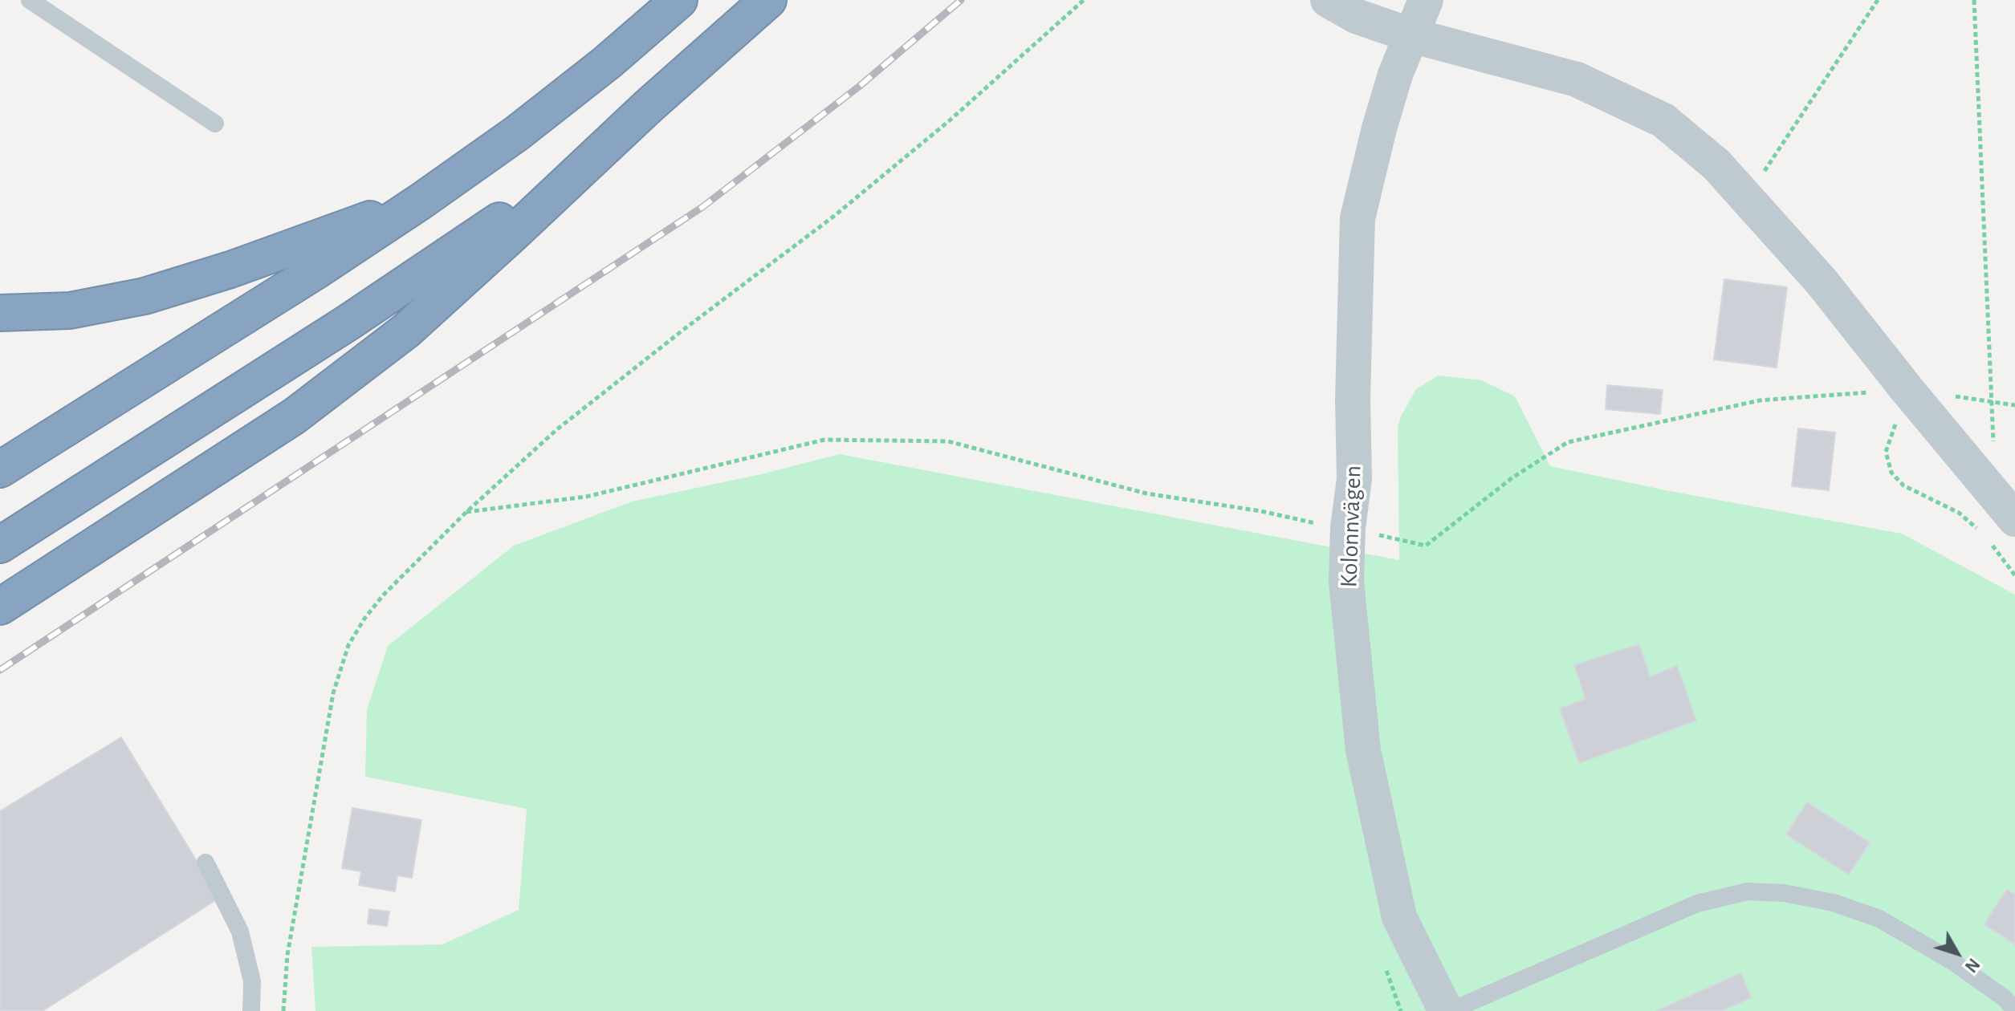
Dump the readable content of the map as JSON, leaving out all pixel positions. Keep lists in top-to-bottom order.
{
  "streets": {
    "street": ["Kolonnvägen"]
  },
  "north": "bottom right"
}
